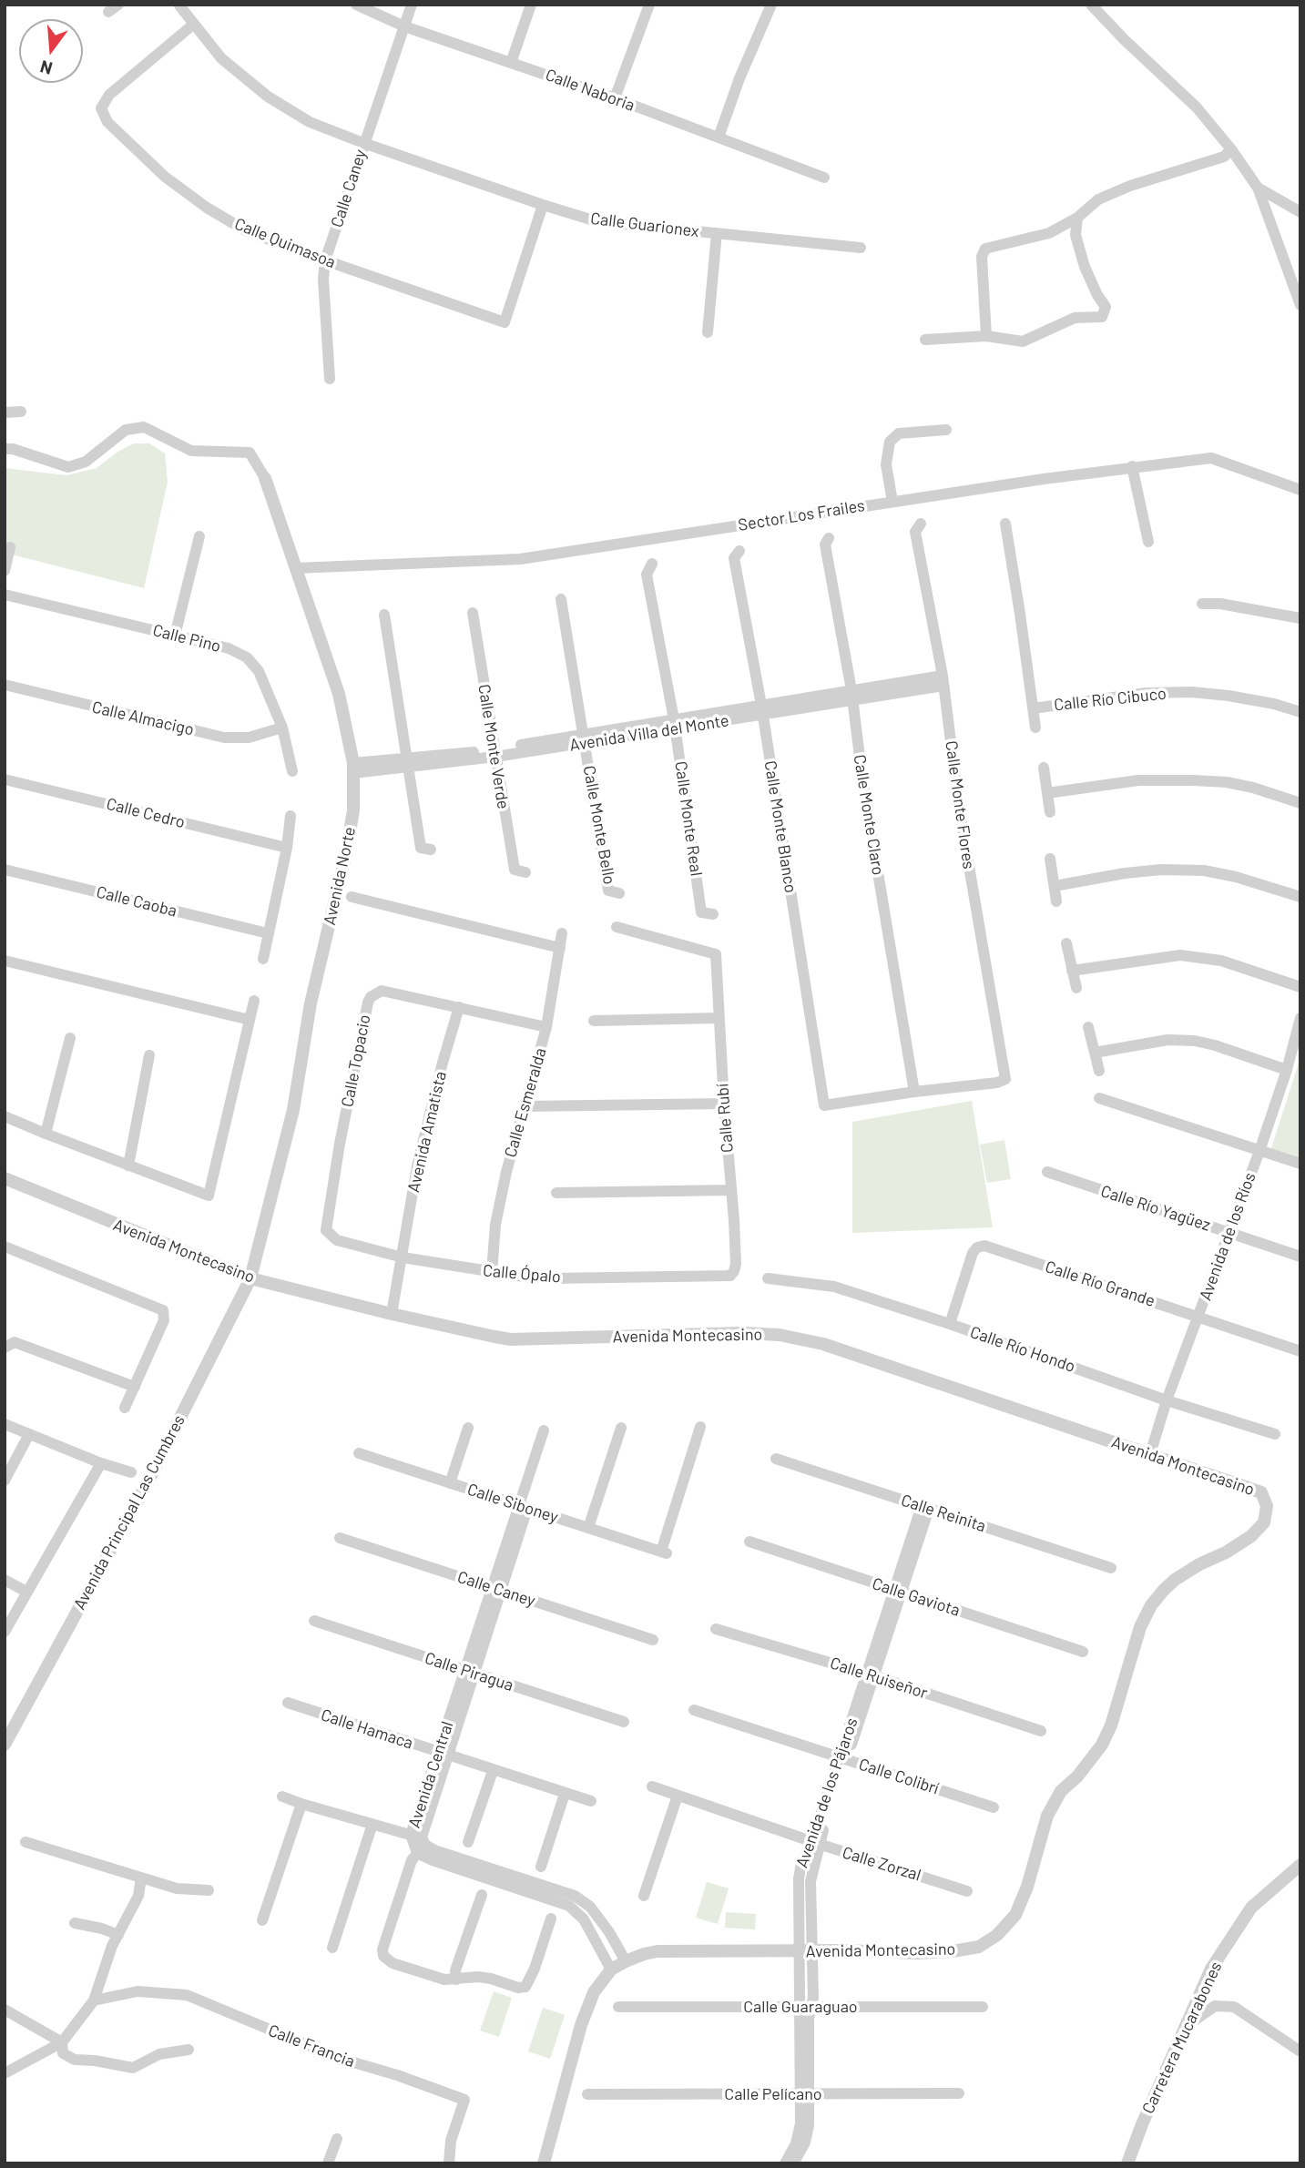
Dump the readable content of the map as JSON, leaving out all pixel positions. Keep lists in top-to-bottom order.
{
  "streets": {
    "street": [
      "Calle Naboria",
      "Calle Caney",
      "Calle Guarionex",
      "Calle Quimasoa",
      "Sector Los Frailes",
      "Calle Pino",
      "Calle Río Cibuco",
      "Calle Almacigo",
      "Avenida Villa del Monte",
      "Calle Monte Verde",
      "Calle Monte Flores",
      "Calle Cedro",
      "Calle Monte Claro",
      "Calle Monte Real",
      "Calle Monte Bello",
      "Calle Monte Blanco",
      "Avenida Norte",
      "Calle Caoba",
      "Calle Topacio",
      "Calle Esmeralda",
      "Calle Rubí",
      "Avenida Amatista",
      "Calle Río Yagüez",
      "Avenida de los Ríos",
      "Avenida Montecasino",
      "Calle Ópalo",
      "Calle Río Grande",
      "Calle Río Hondo",
      "Calle Siboney",
      "Avenida Principal Las Cumbres",
      "Calle Reinita",
      "Calle Gaviota",
      "Calle Piragua",
      "Calle Ruiseñor",
      "Calle Hamaca",
      "Avenida Central",
      "Calle Colibrí",
      "Avenida de los Pájaros",
      "Calle Zorzal",
      "Calle Guaraguao",
      "Carretera Mucarabones",
      "Calle Francia",
      "Calle Pelícano"
    ]
  },
  "crossings": [
    ["Calle Naboria", "Calle Caney"],
    ["Calle Caney", "Calle Guarionex"],
    ["Calle Caney", "Calle Quimasoa"],
    ["Calle Caney", "Avenida Central"],
    ["Calle Guarionex", "Calle Quimasoa"],
    ["Sector Los Frailes", "Avenida Norte"],
    ["Calle Pino", "Calle Almacigo"],
    ["Avenida Villa del Monte", "Calle Monte Verde"],
    ["Avenida Villa del Monte", "Calle Monte Flores"],
    ["Avenida Villa del Monte", "Calle Monte Claro"],
    ["Avenida Villa del Monte", "Calle Monte Real"],
    ["Avenida Villa del Monte", "Calle Monte Bello"],
    ["Avenida Villa del Monte", "Calle Monte Blanco"],
    ["Avenida Villa del Monte", "Avenida Norte"],
    ["Calle Monte Flores", "Calle Monte Claro"],
    ["Calle Monte Flores", "Calle Monte Blanco"],
    ["Calle Monte Claro", "Calle Monte Blanco"],
    ["Avenida Norte", "Avenida Montecasino"],
    ["Avenida Norte", "Avenida Principal Las Cumbres"],
    ["Calle Topacio", "Calle Esmeralda"],
    ["Calle Topacio", "Avenida Amatista"],
    ["Calle Topacio", "Calle Ópalo"],
    ["Calle Esmeralda", "Calle Ópalo"],
    ["Calle Rubí", "Calle Ópalo"],
    ["Avenida Amatista", "Avenida Montecasino"],
    ["Avenida Amatista", "Calle Ópalo"],
    ["Calle Río Yagüez", "Avenida de los Ríos"],
    ["Avenida de los Ríos", "Avenida Montecasino"],
    ["Avenida de los Ríos", "Calle Río Grande"],
    ["Avenida de los Ríos", "Calle Río Hondo"],
    ["Avenida Montecasino", "Avenida Principal Las Cumbres"],
    ["Avenida Montecasino", "Avenida Central"],
    ["Avenida Montecasino", "Avenida de los Pájaros"],
    ["Calle Río Grande", "Calle Río Hondo"],
    ["Calle Siboney", "Avenida Central"],
    ["Calle Reinita", "Avenida de los Pájaros"],
    ["Calle Gaviota", "Avenida de los Pájaros"],
    ["Calle Piragua", "Avenida Central"],
    ["Calle Ruiseñor", "Avenida de los Pájaros"],
    ["Calle Hamaca", "Avenida Central"],
    ["Calle Colibrí", "Avenida de los Pájaros"],
    ["Avenida de los Pájaros", "Calle Zorzal"],
    ["Avenida de los Pájaros", "Calle Guaraguao"],
    ["Avenida de los Pájaros", "Calle Pelícano"]
  ],
  "north": "bottom"
}
